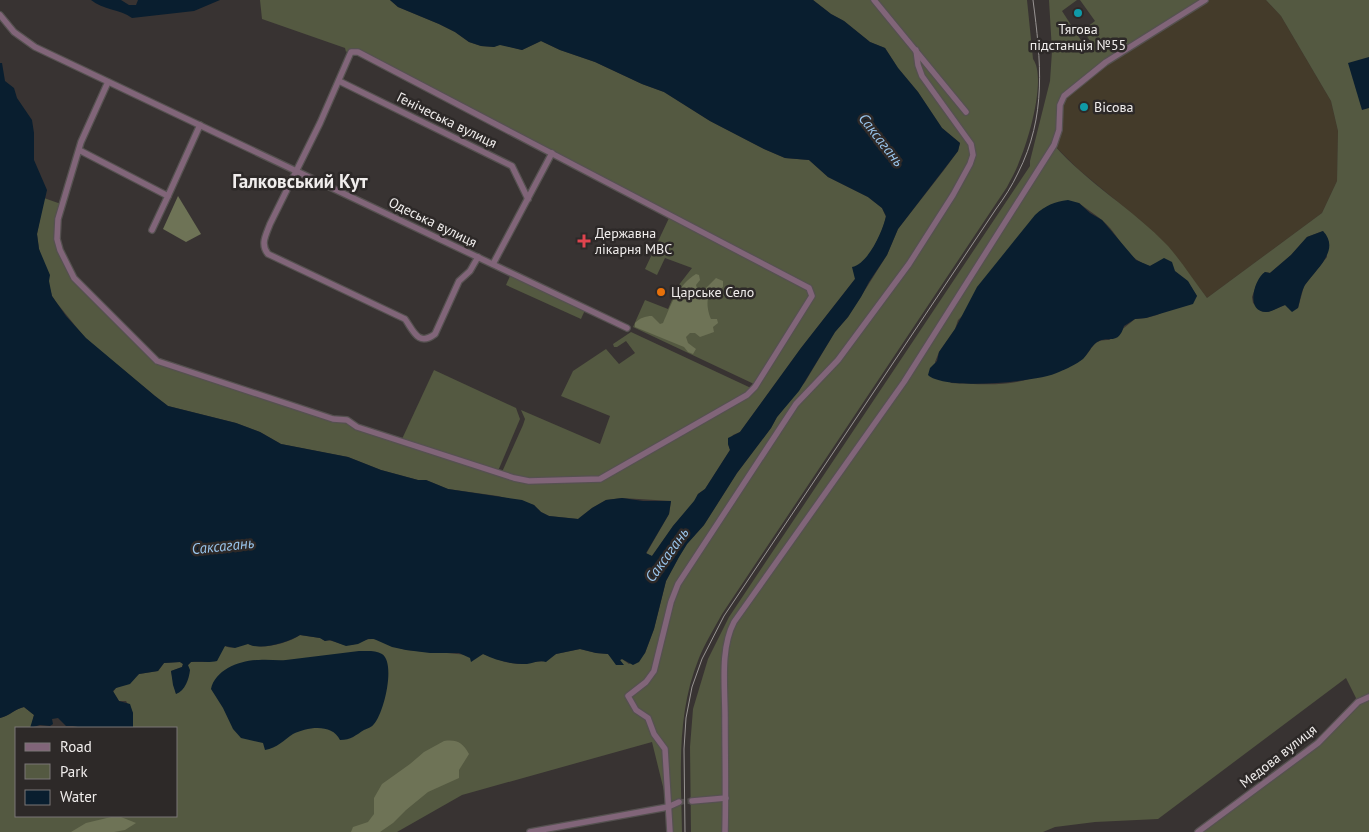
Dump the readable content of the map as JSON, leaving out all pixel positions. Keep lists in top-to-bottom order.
{
  "streets": {
    "street": ["Генічеська вулиця", "Одеська вулиця", "Медова вулиця"]
  },
  "districts": ["Галковський Кут"],
  "water": ["Саксагань"],
  "places": {
    "other": ["Тягова підстанція №55", "Вісова", "Царське Село"],
    "health": ["Державна лікарня МВС"]
  },
  "legend": ["Road", "Park", "Water"]
}
